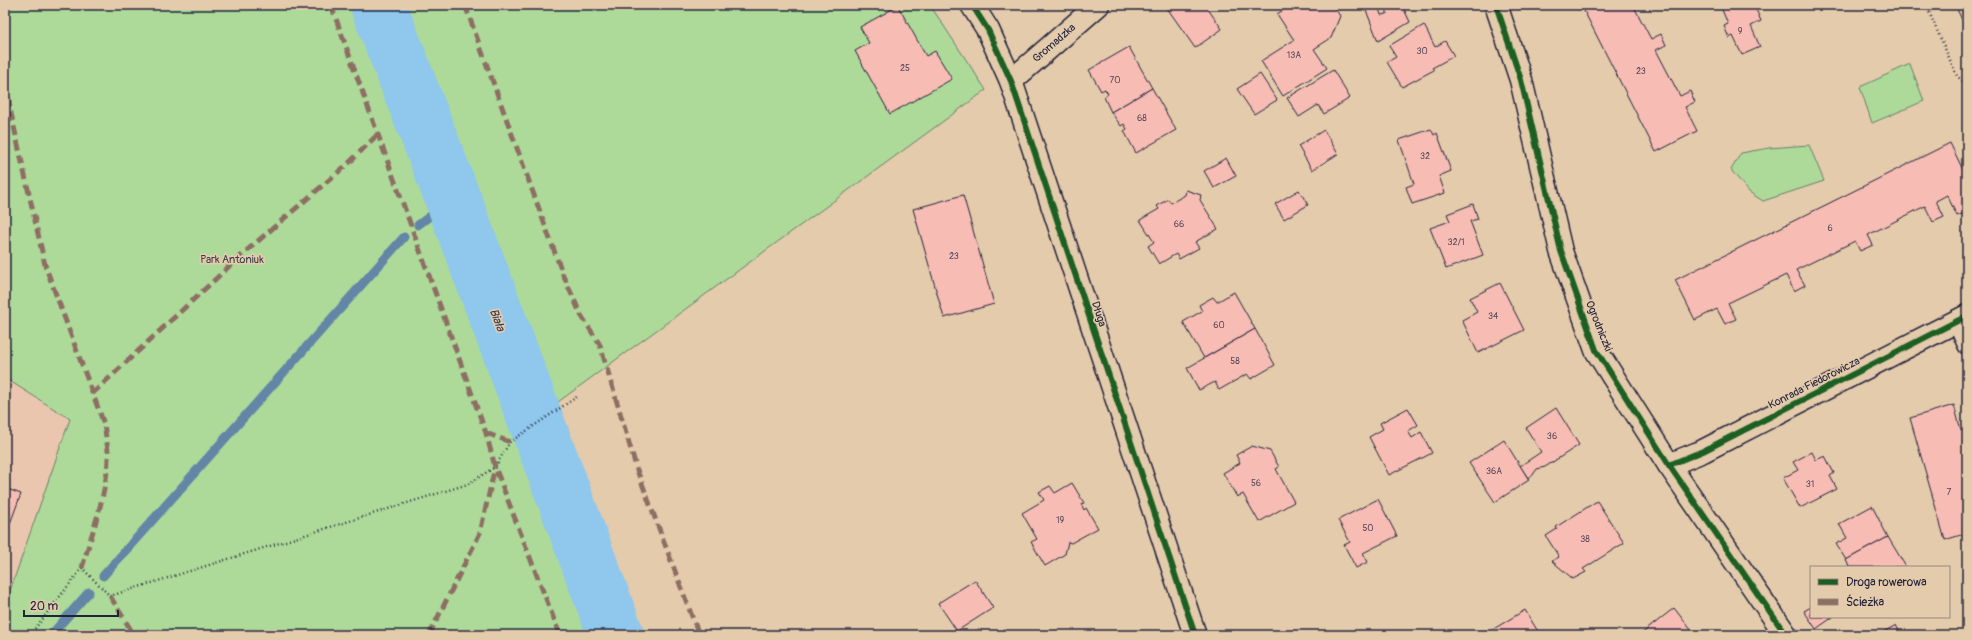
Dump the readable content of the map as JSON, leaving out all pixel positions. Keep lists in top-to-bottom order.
{
  "streets": {
    "street": [
      "Gromadzka",
      "Długa",
      "Ogrodniczki",
      "Konrada Fiedorowicza"
    ]
  },
  "crossings": [
    ["Gromadzka", "Długa"],
    ["Ogrodniczki", "Konrada Fiedorowicza"]
  ],
  "water": ["Biała"],
  "parks": ["Park Antoniuk"],
  "house_numbers": [
    "9",
    "30",
    "13A",
    "25",
    "23",
    "70",
    "68",
    "32",
    "66",
    "6",
    "32/1",
    "23",
    "34",
    "60",
    "58",
    "36",
    "36A",
    "56",
    "31",
    "7",
    "19",
    "50",
    "38"
  ],
  "legend": ["Droga rowerowa", "Ścieżka"],
  "scale_bar": "20 m"
}
